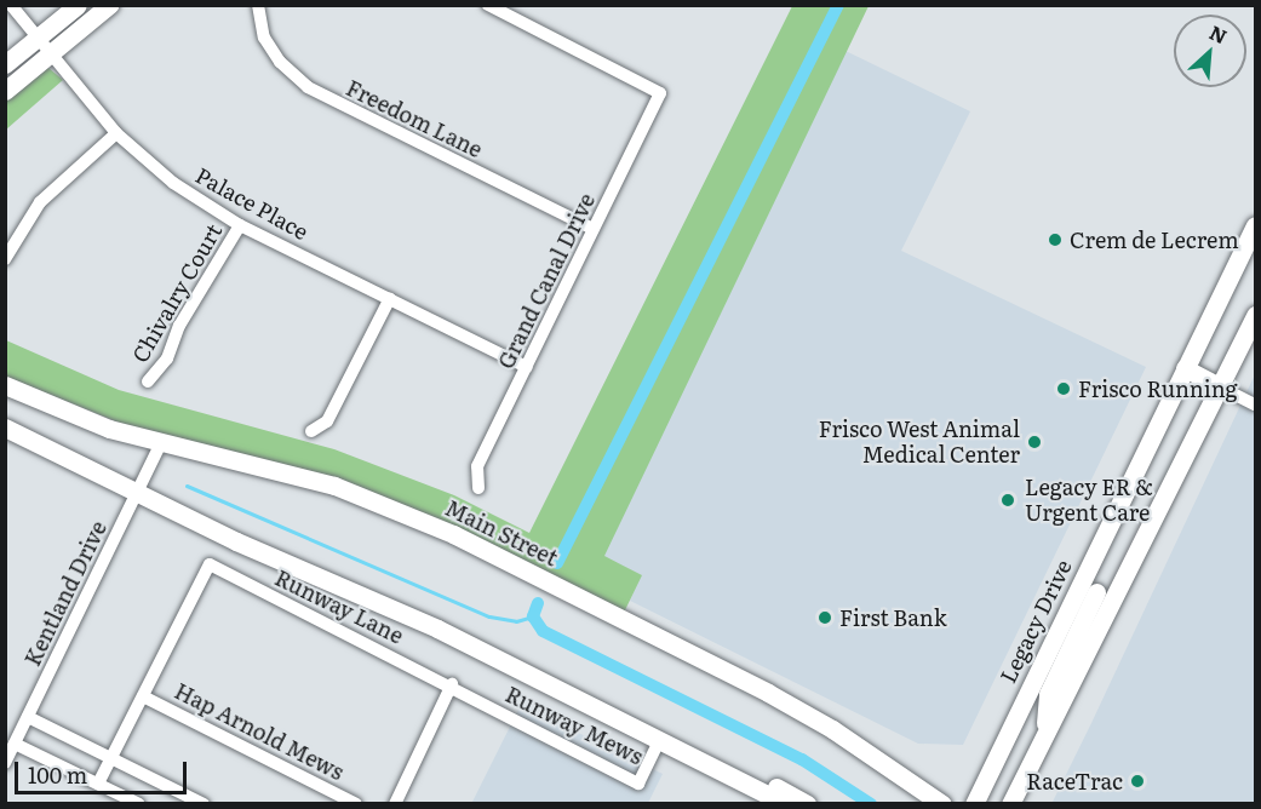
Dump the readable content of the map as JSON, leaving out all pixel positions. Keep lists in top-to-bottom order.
{
  "streets": {
    "main road": ["Main Street", "Legacy Drive"],
    "street": [
      "Freedom Lane",
      "Palace Place",
      "Grand Canal Drive",
      "Chivalry Court",
      "Kentland Drive",
      "Runway Lane",
      "Runway Mews",
      "Hap Arnold Mews"
    ]
  },
  "crossings": [
    ["Freedom Lane", "Grand Canal Drive"],
    ["Palace Place", "Grand Canal Drive"],
    ["Palace Place", "Chivalry Court"],
    ["Main Street", "Kentland Drive"],
    ["Runway Lane", "Runway Mews"],
    ["Runway Lane", "Hap Arnold Mews"]
  ],
  "places": [
    "Crem de Lecrem",
    "Frisco Running",
    "Frisco West Animal Medical Center",
    "Legacy ER & Urgent Care",
    "First Bank",
    "RaceTrac"
  ],
  "scale_bar": "100 m",
  "north": "top right"
}
